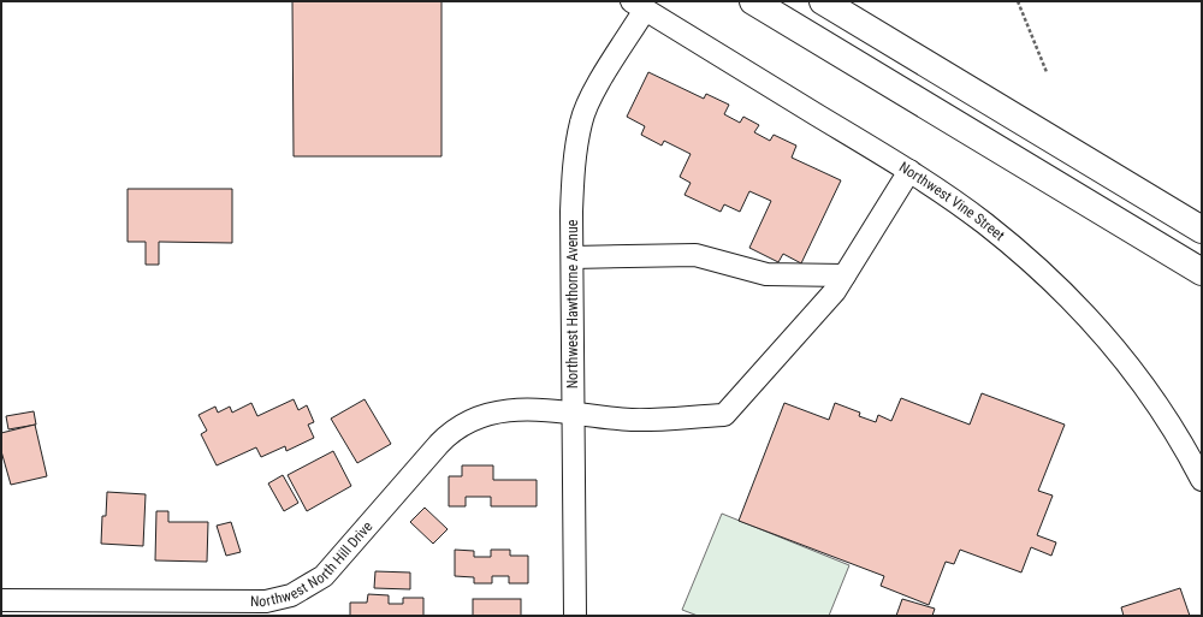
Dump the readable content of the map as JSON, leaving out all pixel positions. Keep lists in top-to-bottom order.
{
  "streets": {
    "street": ["Northwest Vine Street", "Northwest Hawthorne Avenue", "Northwest North Hill Drive"]
  },
  "crossings": [
    ["Northwest Vine Street", "Northwest Hawthorne Avenue"],
    ["Northwest Vine Street", "Northwest North Hill Drive"],
    ["Northwest Hawthorne Avenue", "Northwest North Hill Drive"]
  ]
}
